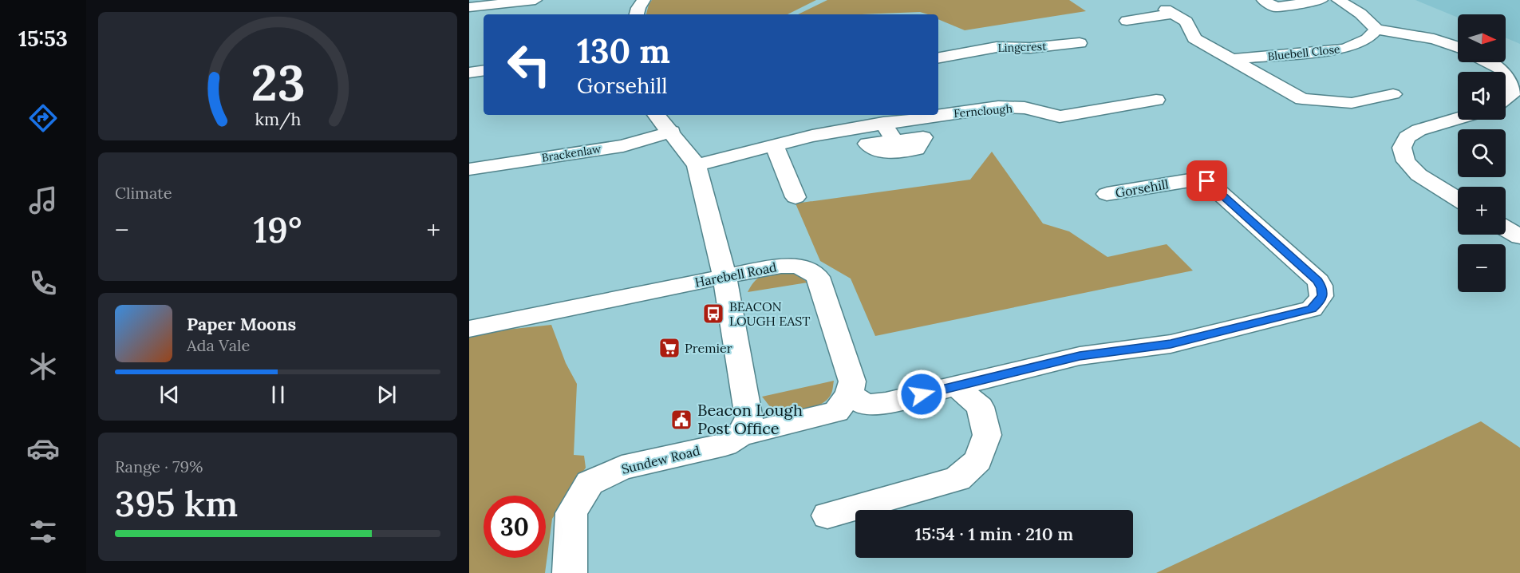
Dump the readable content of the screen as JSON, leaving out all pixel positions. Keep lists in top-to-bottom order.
{
  "streets": {
    "street": [
      "Lingcrest",
      "Bluebell Close",
      "Fernclough",
      "Brackenlaw",
      "Gorsehill",
      "Harebell Road",
      "Sundew Road"
    ]
  },
  "crossings": [
    ["Gorsehill", "Harebell Road"]
  ],
  "places": {
    "bus stop": ["BEACON LOUGH EAST"],
    "supermarket": ["Premier"],
    "public building": ["Beacon Lough Post Office"]
  },
  "north": "right",
  "page": {
    "tabs": "15:53",
    "map_buttons": ["+", "−"],
    "turn": ["130 m", "Gorsehill"],
    "tile": [
      "Climate",
      ["Range · 79%", "395 km"]
    ],
    "heat": ["−", "19°", "+"],
    "song": ["Paper Moons", "Ada Vale"],
    "limit": "30",
    "trip": "15:54 · 1 min · 210 m",
    "gauge": ["23", "km/h"]
  }
}
